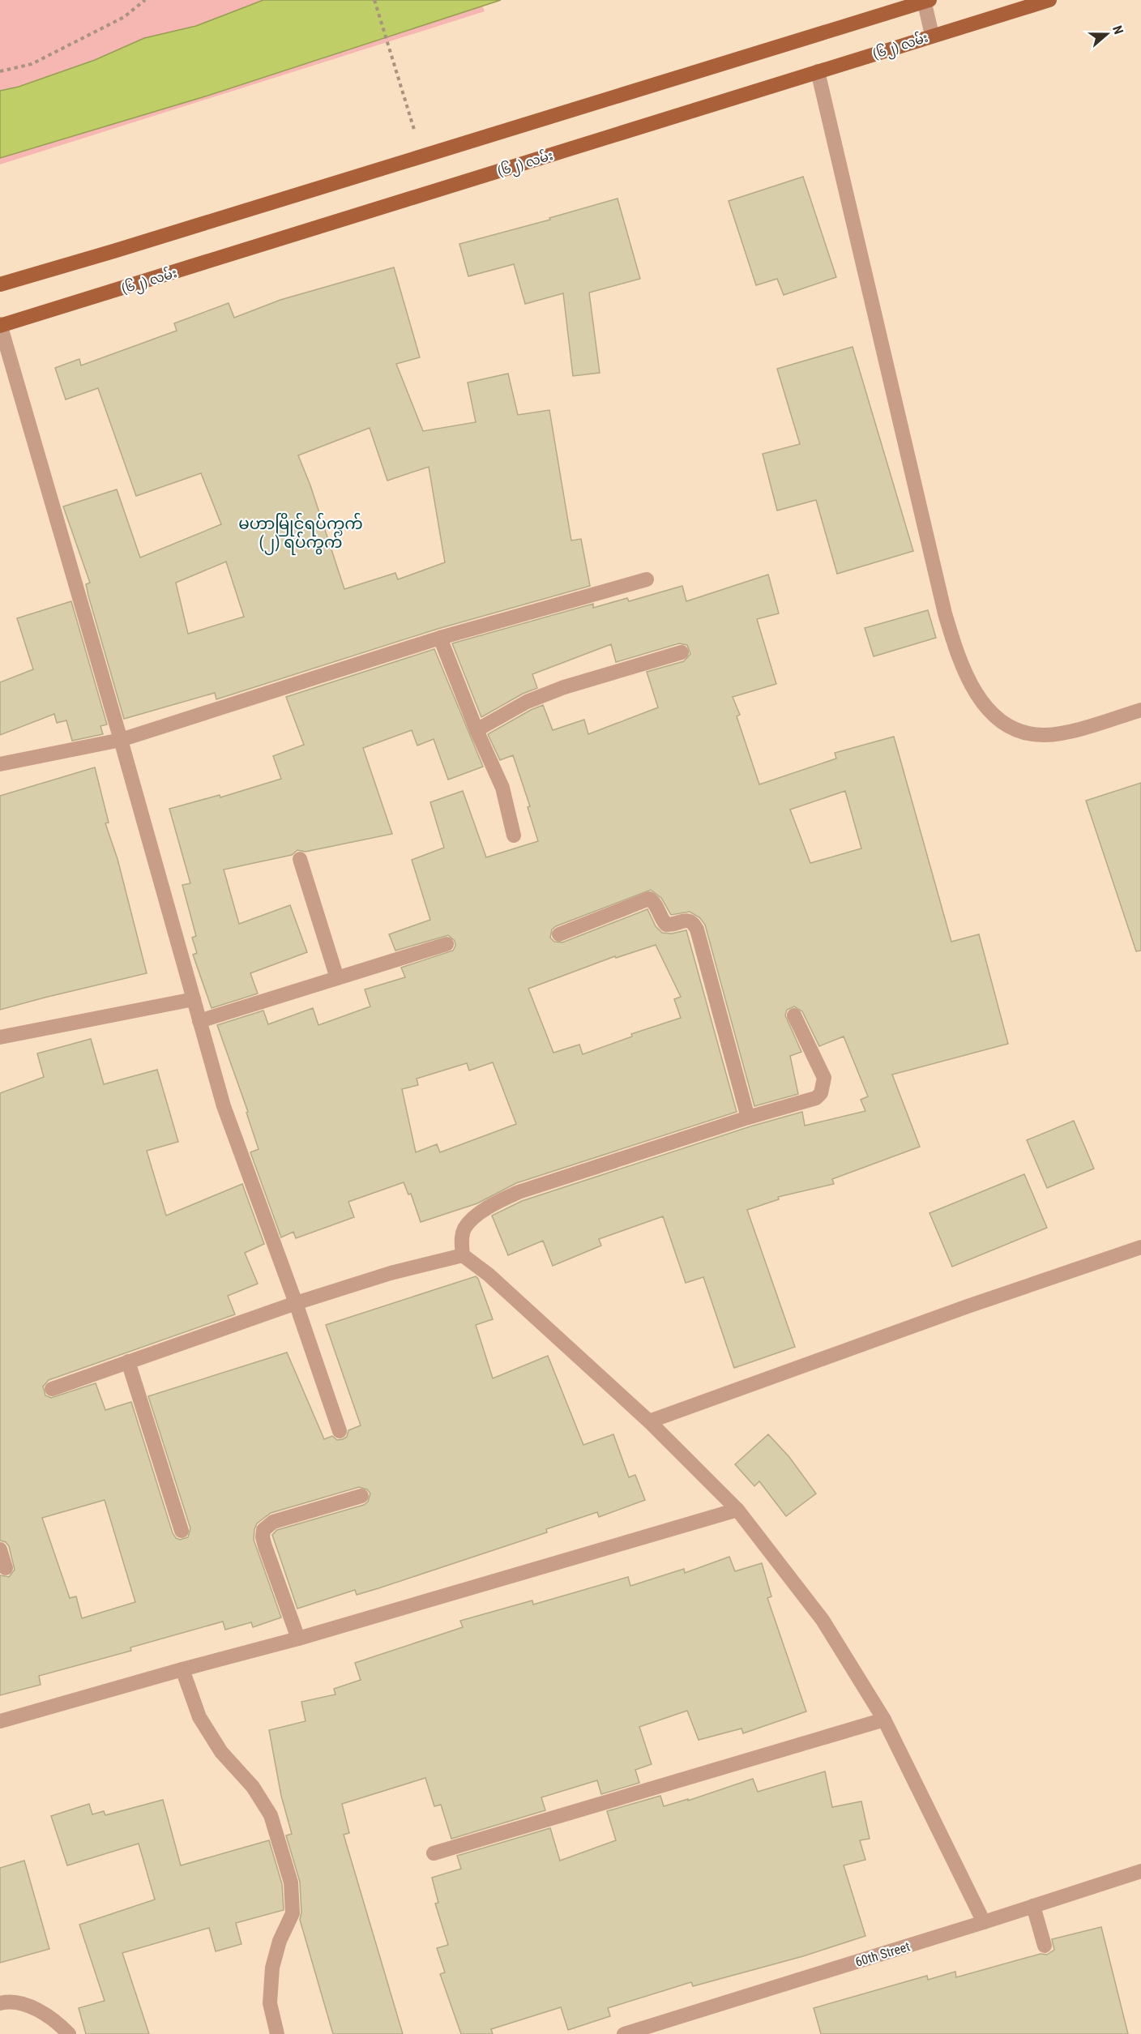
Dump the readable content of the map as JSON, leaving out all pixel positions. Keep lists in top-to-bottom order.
{
  "streets": {
    "main road": ["(၆၂) လမ်း"],
    "street": ["60th Street"]
  },
  "districts": ["မဟာမြိုင်ရပ်ကွက် (၂) ရပ်ကွက်"],
  "north": "right"
}
